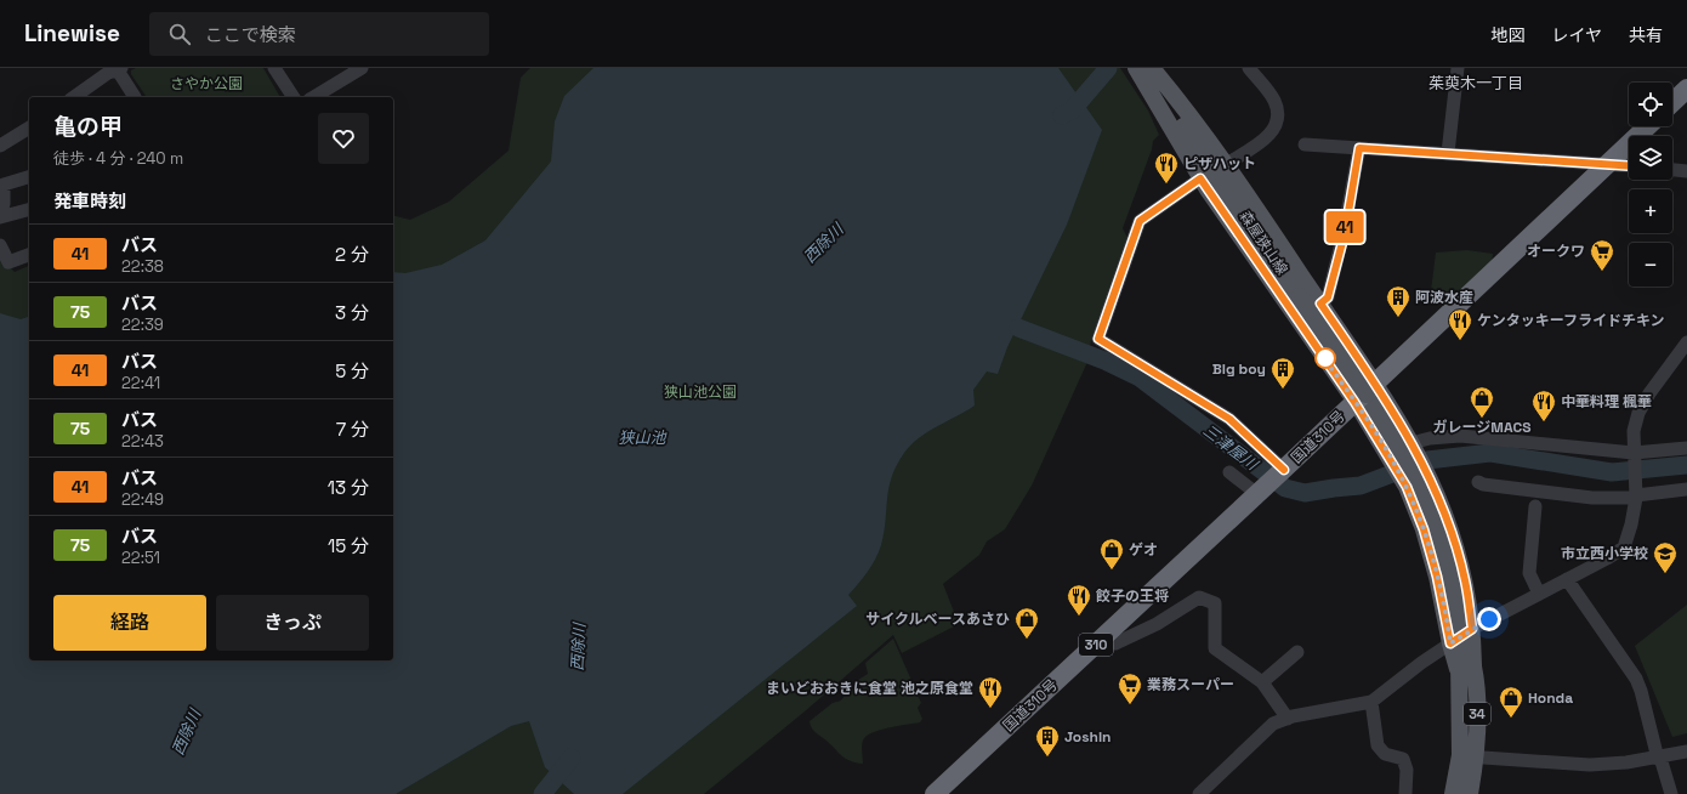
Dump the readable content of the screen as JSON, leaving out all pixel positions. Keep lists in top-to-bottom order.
{
  "streets": {
    "highway": ["国道310号", "310"],
    "main road": ["森屋狭山線", "34"]
  },
  "crossings": [
    ["森屋狭山線", "国道310号"],
    ["森屋狭山線", "34"],
    ["国道310号", "34"]
  ],
  "districts": ["茱萸木一丁目"],
  "water": ["西除川", "狭山池", "三津屋川"],
  "parks": ["さやか公園", "狭山池公園"],
  "places": {
    "restaurant": [
      "ピザハット",
      "ケンタッキーフライドチキン",
      "中華料理 楓華",
      "餃子の王将",
      "まいどおおきに食堂 池之原食堂"
    ],
    "supermarket": ["オークワ", "業務スーパー"],
    "building": ["阿波水産", "Big boy", "Joshin"],
    "shop": [
      "ガレージMACS",
      "ゲオ",
      "サイクルベースあさひ",
      "Honda"
    ],
    "school or university": ["市立西小学校"]
  },
  "lines": ["bus line 41"],
  "page": {
    "header": "Linewise",
    "search": "ここで検索",
    "nav": ["地図", "レイヤ", "共有"],
    "on_map": "41",
    "map_buttons": ["+", "−"],
    "heading": [
      ["亀の甲", "徒歩 · 4 分 · 240 m"],
      "発車時刻"
    ],
    "list": [
      {
        "mark": "41",
        "name": "バス",
        "note": "22:38",
        "value": "2 分"
      },
      {
        "mark": "75",
        "name": "バス",
        "note": "22:39",
        "value": "3 分"
      },
      {
        "mark": "41",
        "name": "バス",
        "note": "22:41",
        "value": "5 分"
      },
      {
        "mark": "75",
        "name": "バス",
        "note": "22:43",
        "value": "7 分"
      },
      {
        "mark": "41",
        "name": "バス",
        "note": "22:49",
        "value": "13 分"
      },
      {
        "mark": "75",
        "name": "バス",
        "note": "22:51",
        "value": "15 分"
      }
    ],
    "buttons": ["経路", "きっぷ"]
  }
}
